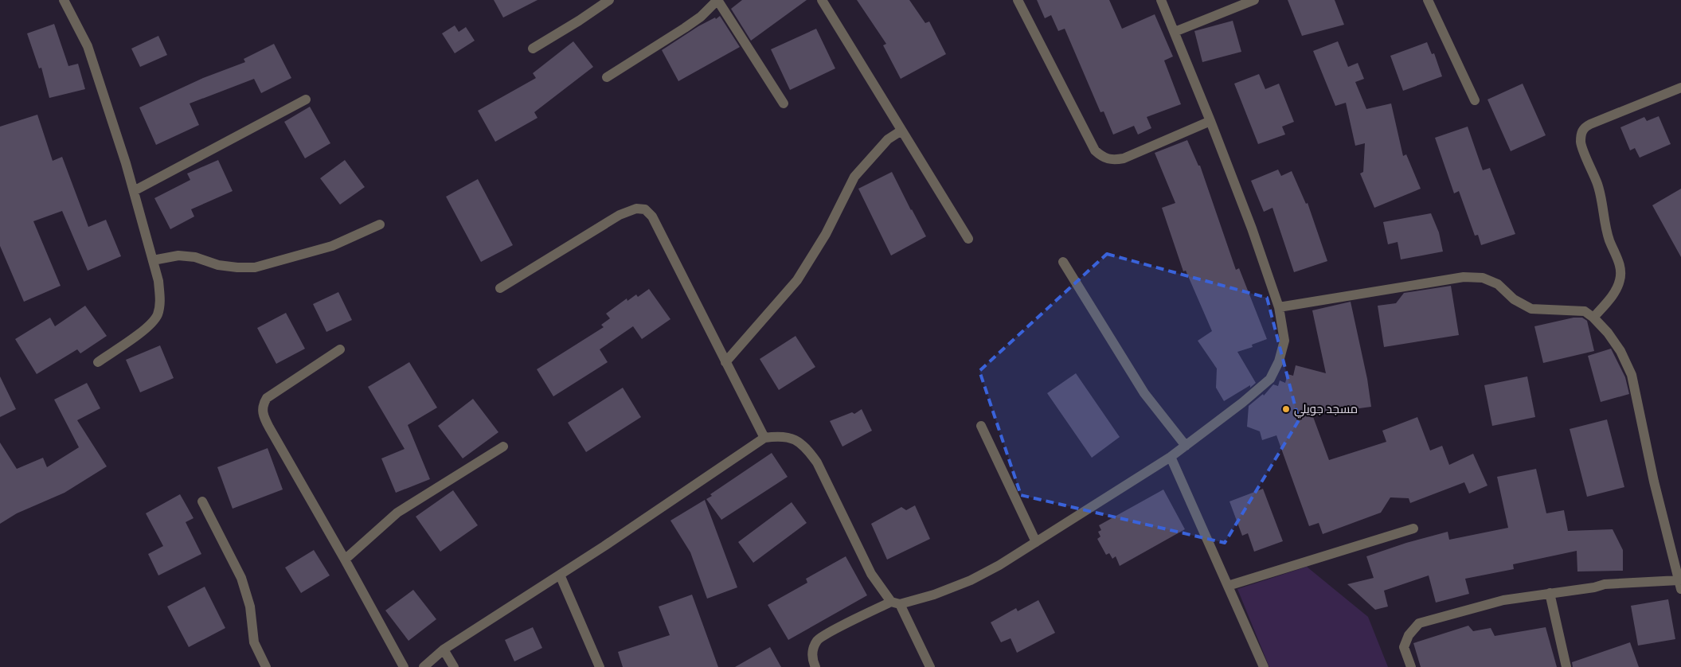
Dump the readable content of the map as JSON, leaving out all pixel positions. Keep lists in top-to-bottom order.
{
  "places": ["مسجد جويلي"]
}
